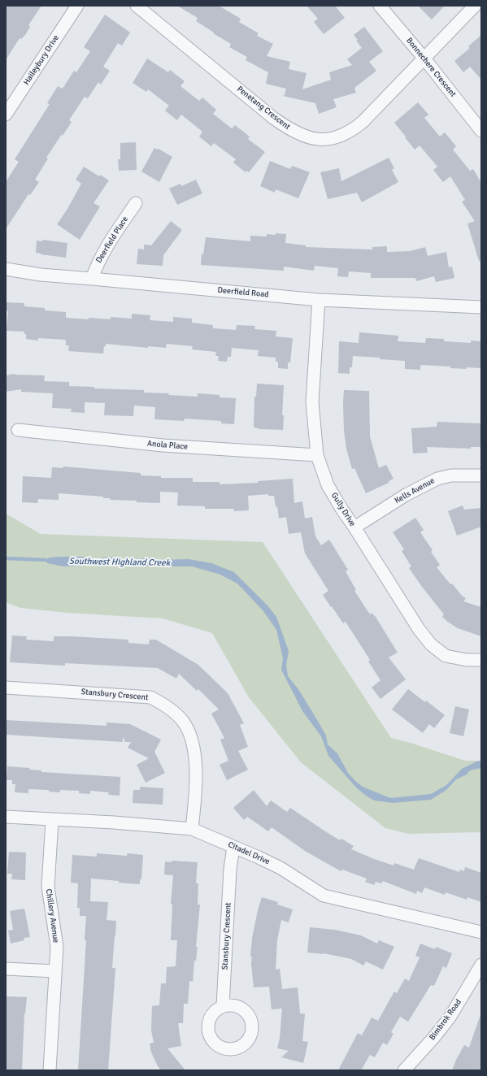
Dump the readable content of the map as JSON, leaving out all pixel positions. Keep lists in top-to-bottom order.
{
  "streets": {
    "street": [
      "Haileybury Drive",
      "Bonnechere Crescent",
      "Penetang Crescent",
      "Deerfield Place",
      "Deerfield Road",
      "Anola Place",
      "Kells Avenue",
      "Gully Drive",
      "Stansbury Crescent",
      "Citadel Drive",
      "Chillery Avenue",
      "Bimbrok Road"
    ]
  },
  "crossings": [
    ["Bonnechere Crescent", "Penetang Crescent"],
    ["Deerfield Place", "Deerfield Road"],
    ["Deerfield Road", "Gully Drive"],
    ["Anola Place", "Gully Drive"],
    ["Kells Avenue", "Gully Drive"],
    ["Stansbury Crescent", "Citadel Drive"],
    ["Citadel Drive", "Chillery Avenue"]
  ],
  "water": ["Southwest Highland Creek"]
}
